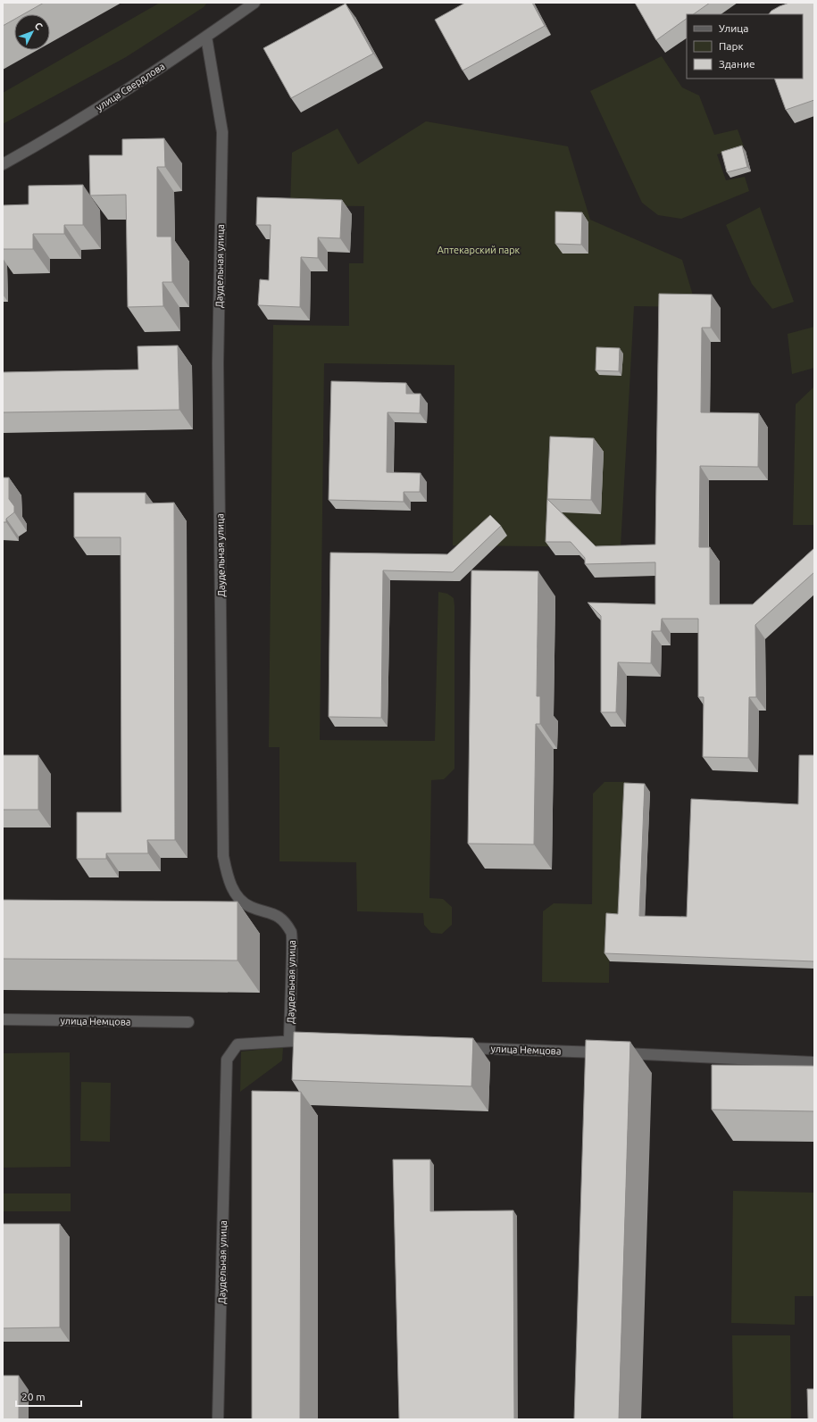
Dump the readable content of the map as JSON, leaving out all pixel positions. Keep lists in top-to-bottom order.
{
  "streets": {
    "street": ["улица Свердлова", "Даудельная улица", "улица Немцова"]
  },
  "crossings": [
    ["улица Свердлова", "Даудельная улица"]
  ],
  "parks": ["Аптекарский парк"],
  "legend": ["Улица", "Парк", "Здание"],
  "scale_bar": "20 m",
  "north": "top right"
}
